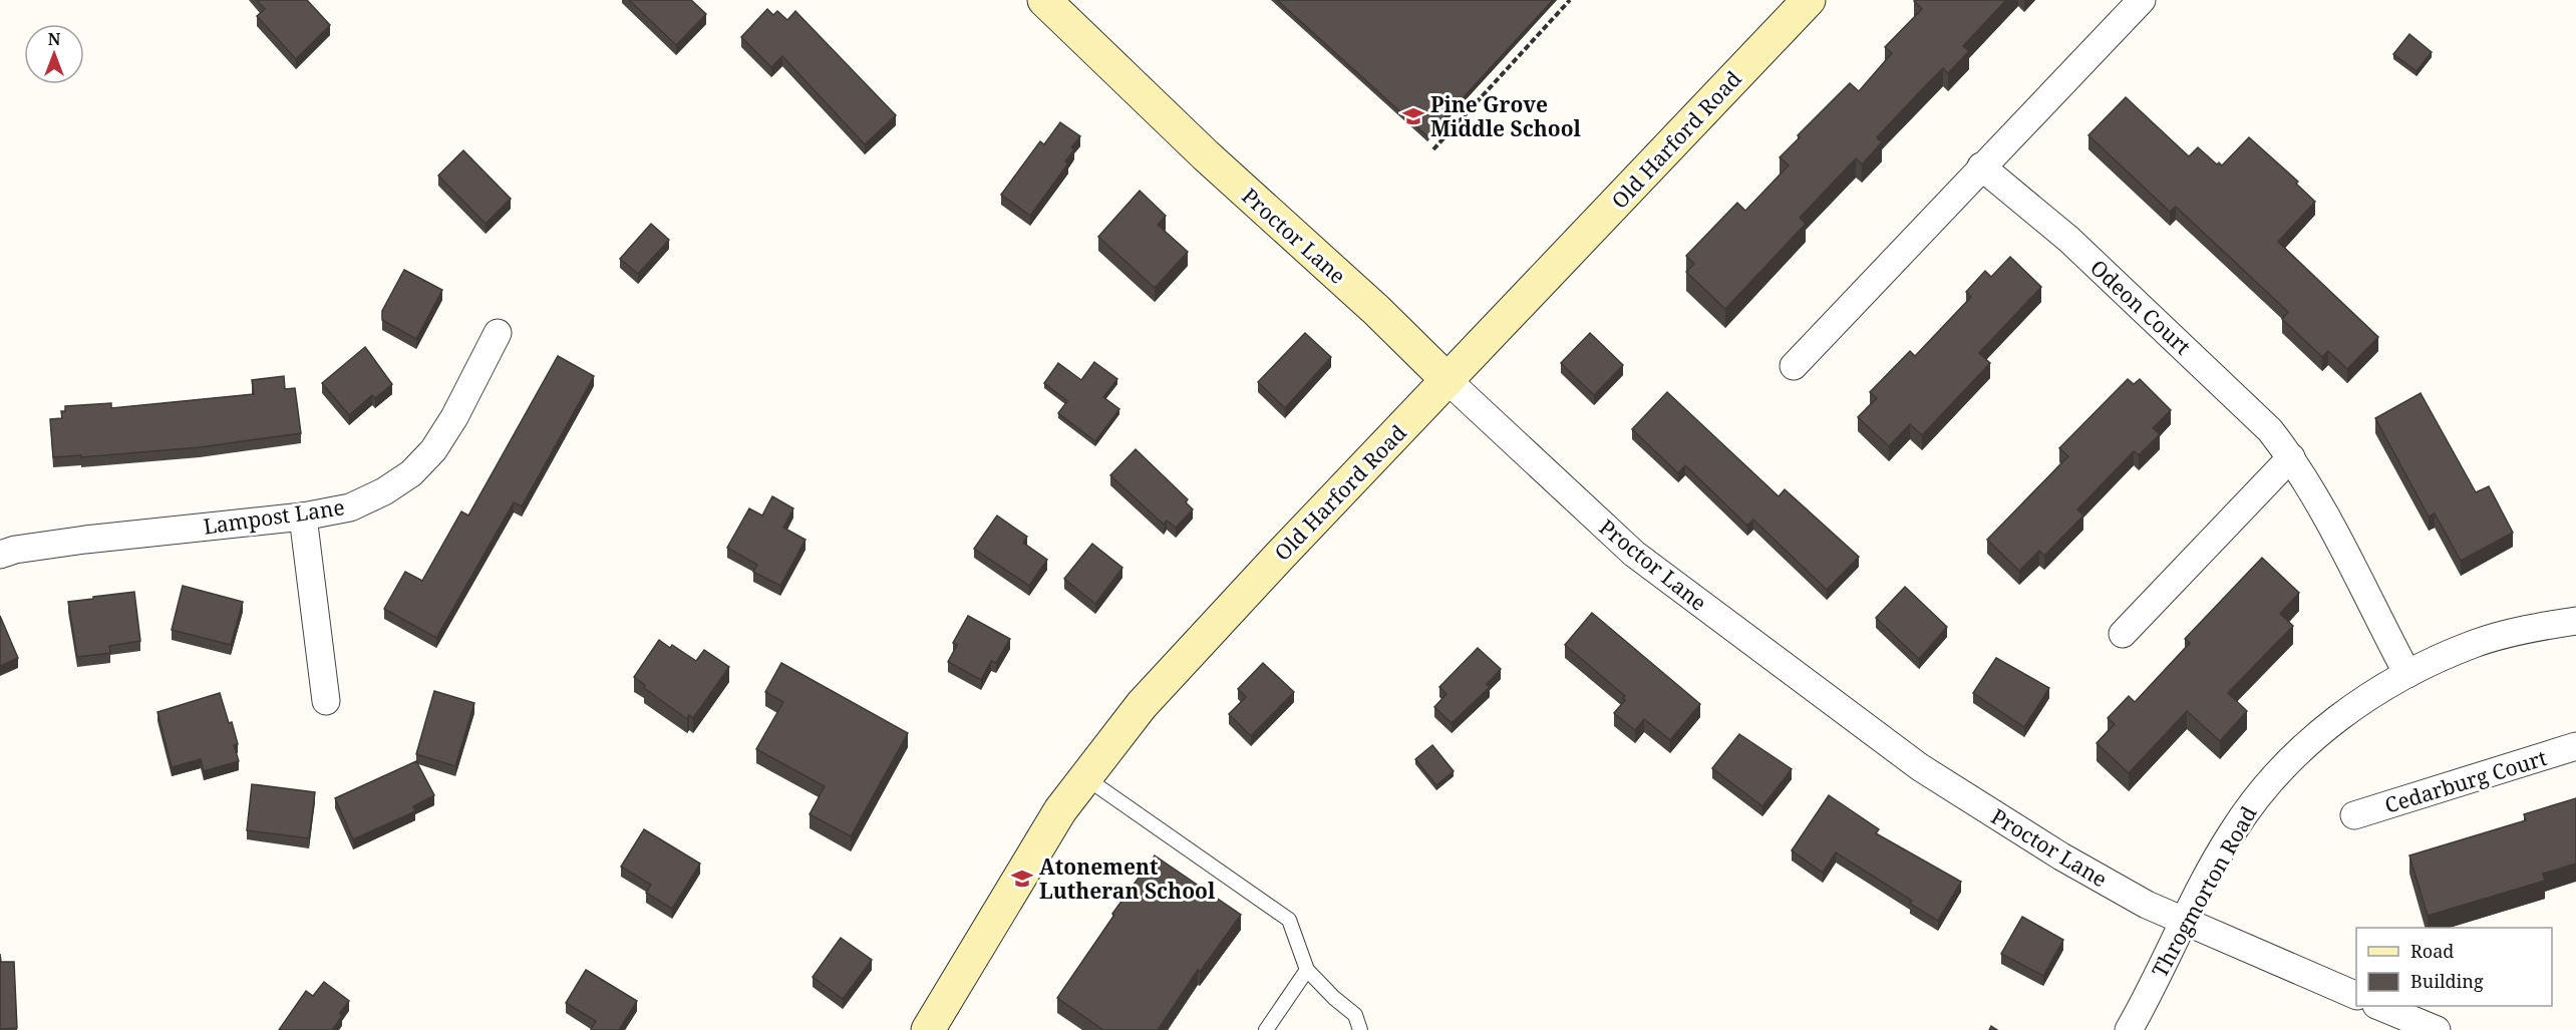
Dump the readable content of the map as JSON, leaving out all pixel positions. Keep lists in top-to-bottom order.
{
  "streets": {
    "street": [
      "Old Harford Road",
      "Proctor Lane",
      "Odeon Court",
      "Lampost Lane",
      "Cedarburg Court",
      "Throgmorton Road"
    ]
  },
  "crossings": [
    ["Old Harford Road", "Proctor Lane"],
    ["Proctor Lane", "Throgmorton Road"],
    ["Odeon Court", "Throgmorton Road"]
  ],
  "places": {
    "school or university": ["Pine Grove Middle School", "Atonement Lutheran School"]
  },
  "legend": ["Road", "Building"],
  "north": "top"
}
